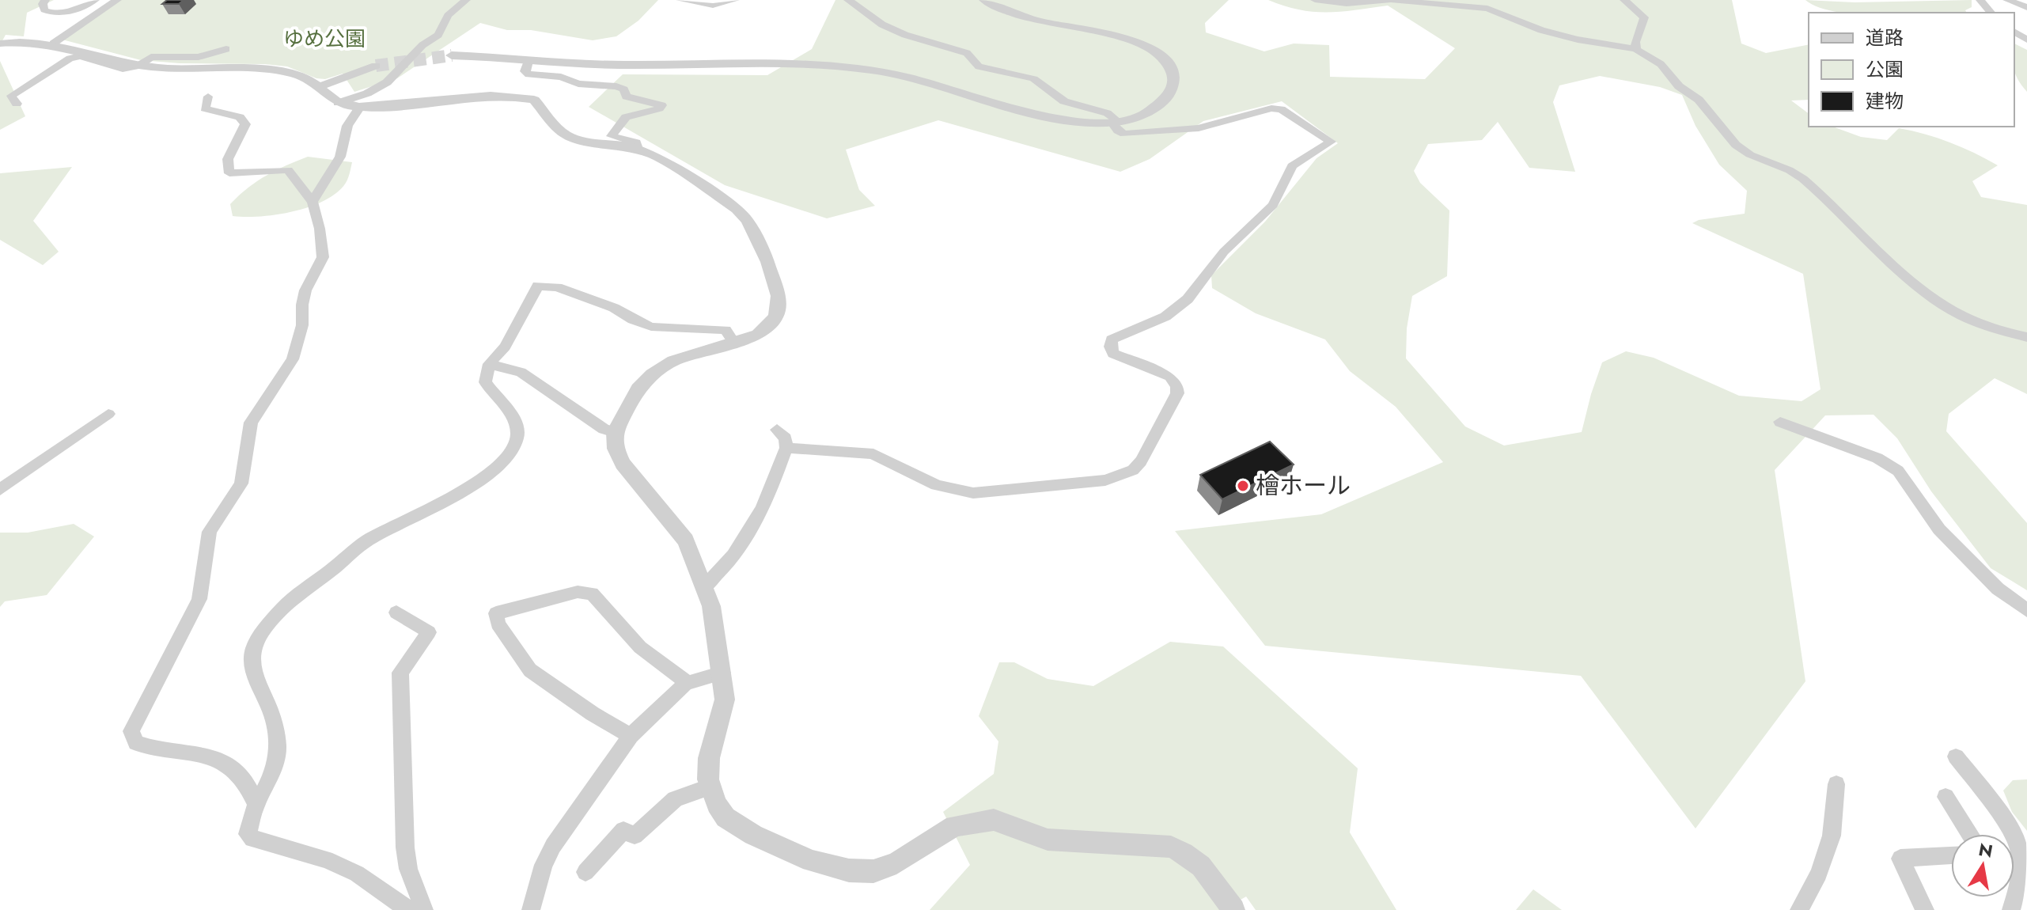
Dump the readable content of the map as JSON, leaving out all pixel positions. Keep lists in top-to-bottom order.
{
  "parks": ["ゆめ公園"],
  "places": ["檜ホール"],
  "legend": ["道路", "公園", "建物"],
  "north": "top"
}
